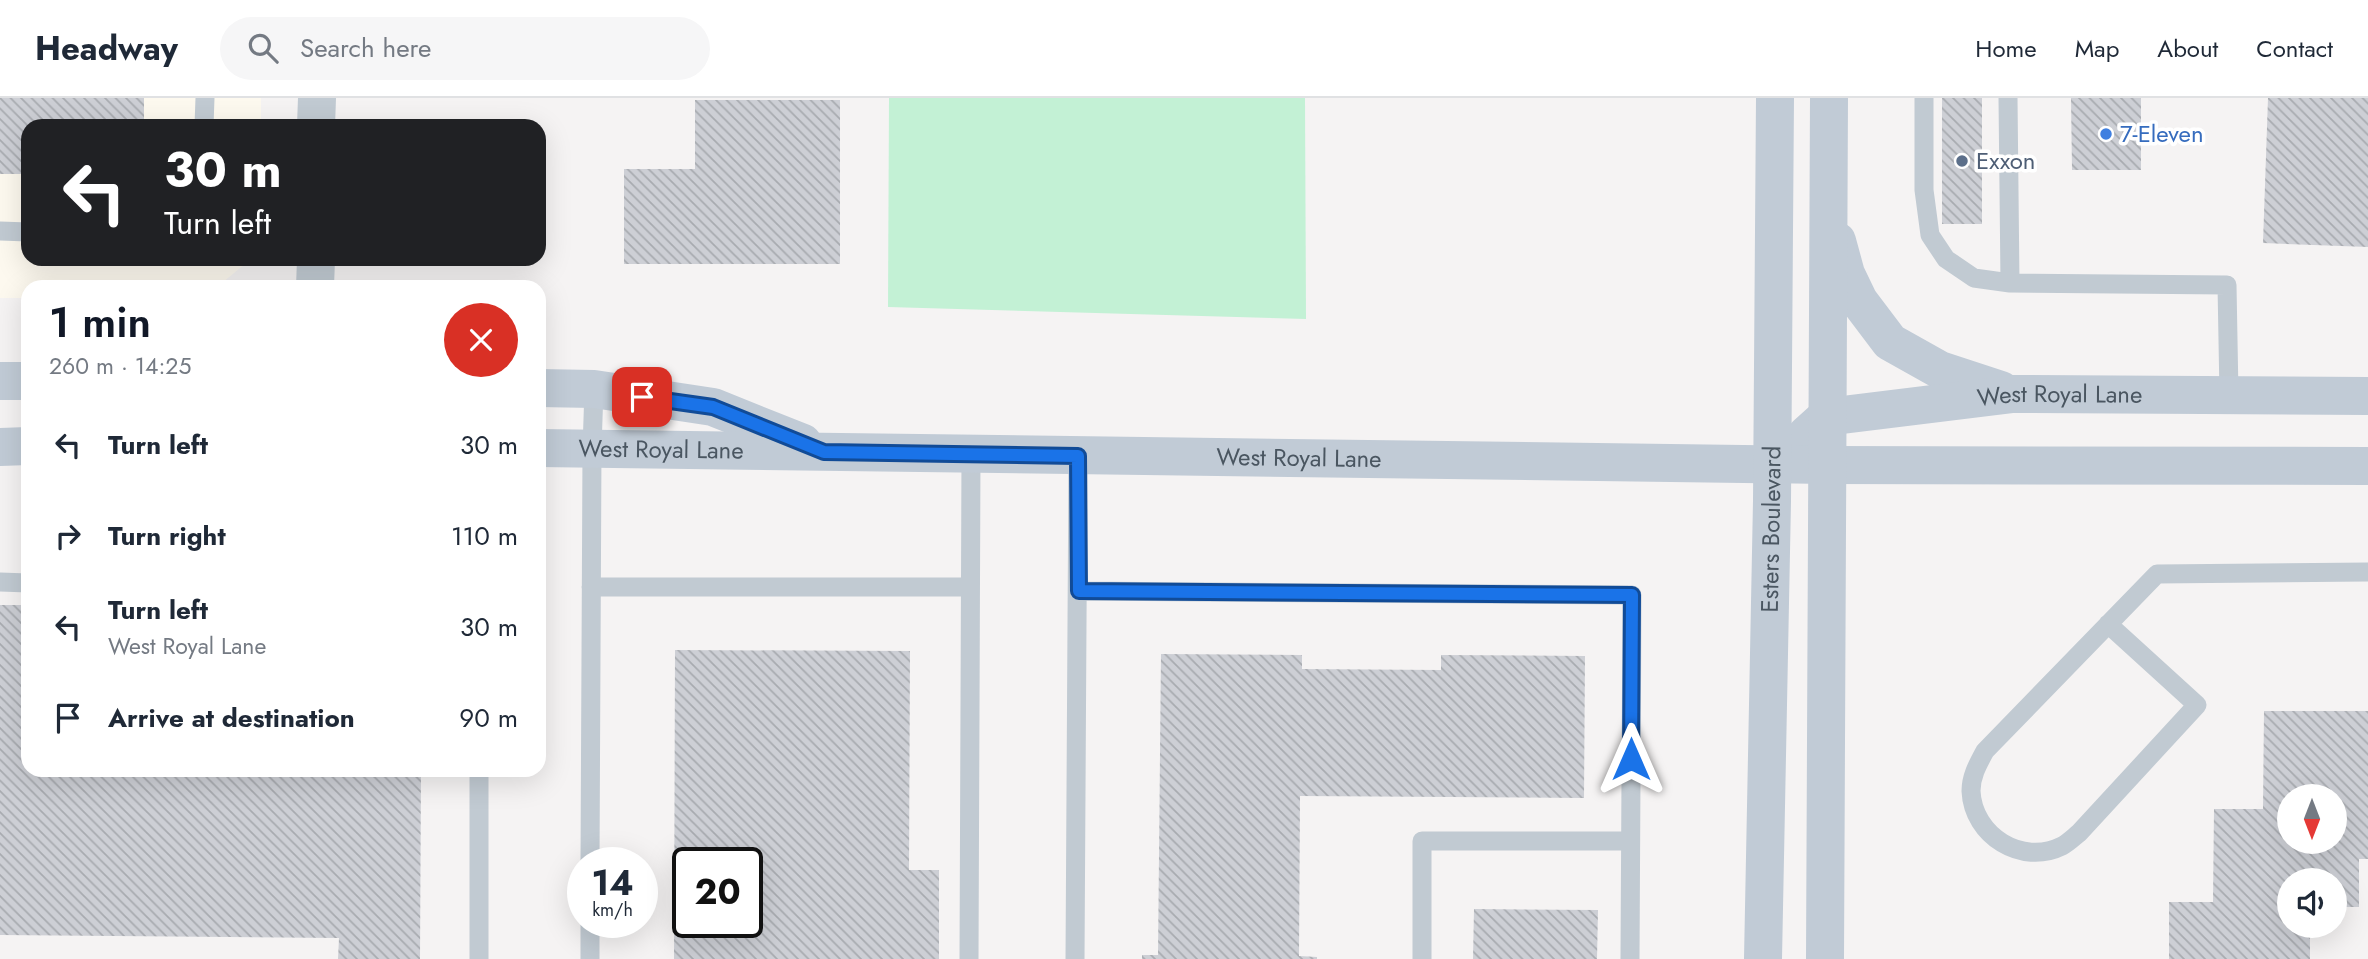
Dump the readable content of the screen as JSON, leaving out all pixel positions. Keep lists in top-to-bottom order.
{
  "streets": {
    "main road": ["West Royal Lane", "Esters Boulevard"]
  },
  "crossings": [
    ["West Royal Lane", "Esters Boulevard"]
  ],
  "places": ["7-Eleven", "Exxon"],
  "north": "bottom",
  "page": {
    "header": "Headway",
    "search": "Search here",
    "nav": [
      "Home",
      "Map",
      "About",
      "Contact"
    ],
    "turn": ["30 m", "Turn left"],
    "heading": ["1 min", "260 m · 14:25"],
    "list": [
      {
        "name": "Turn left",
        "value": "30 m"
      },
      {
        "name": "Turn right",
        "value": "110 m"
      },
      {
        "name": "Turn left",
        "note": "West Royal Lane",
        "value": "30 m"
      },
      {
        "name": "Arrive at destination",
        "value": "90 m"
      }
    ],
    "speed": "14 km/h",
    "limit": "20"
  }
}
